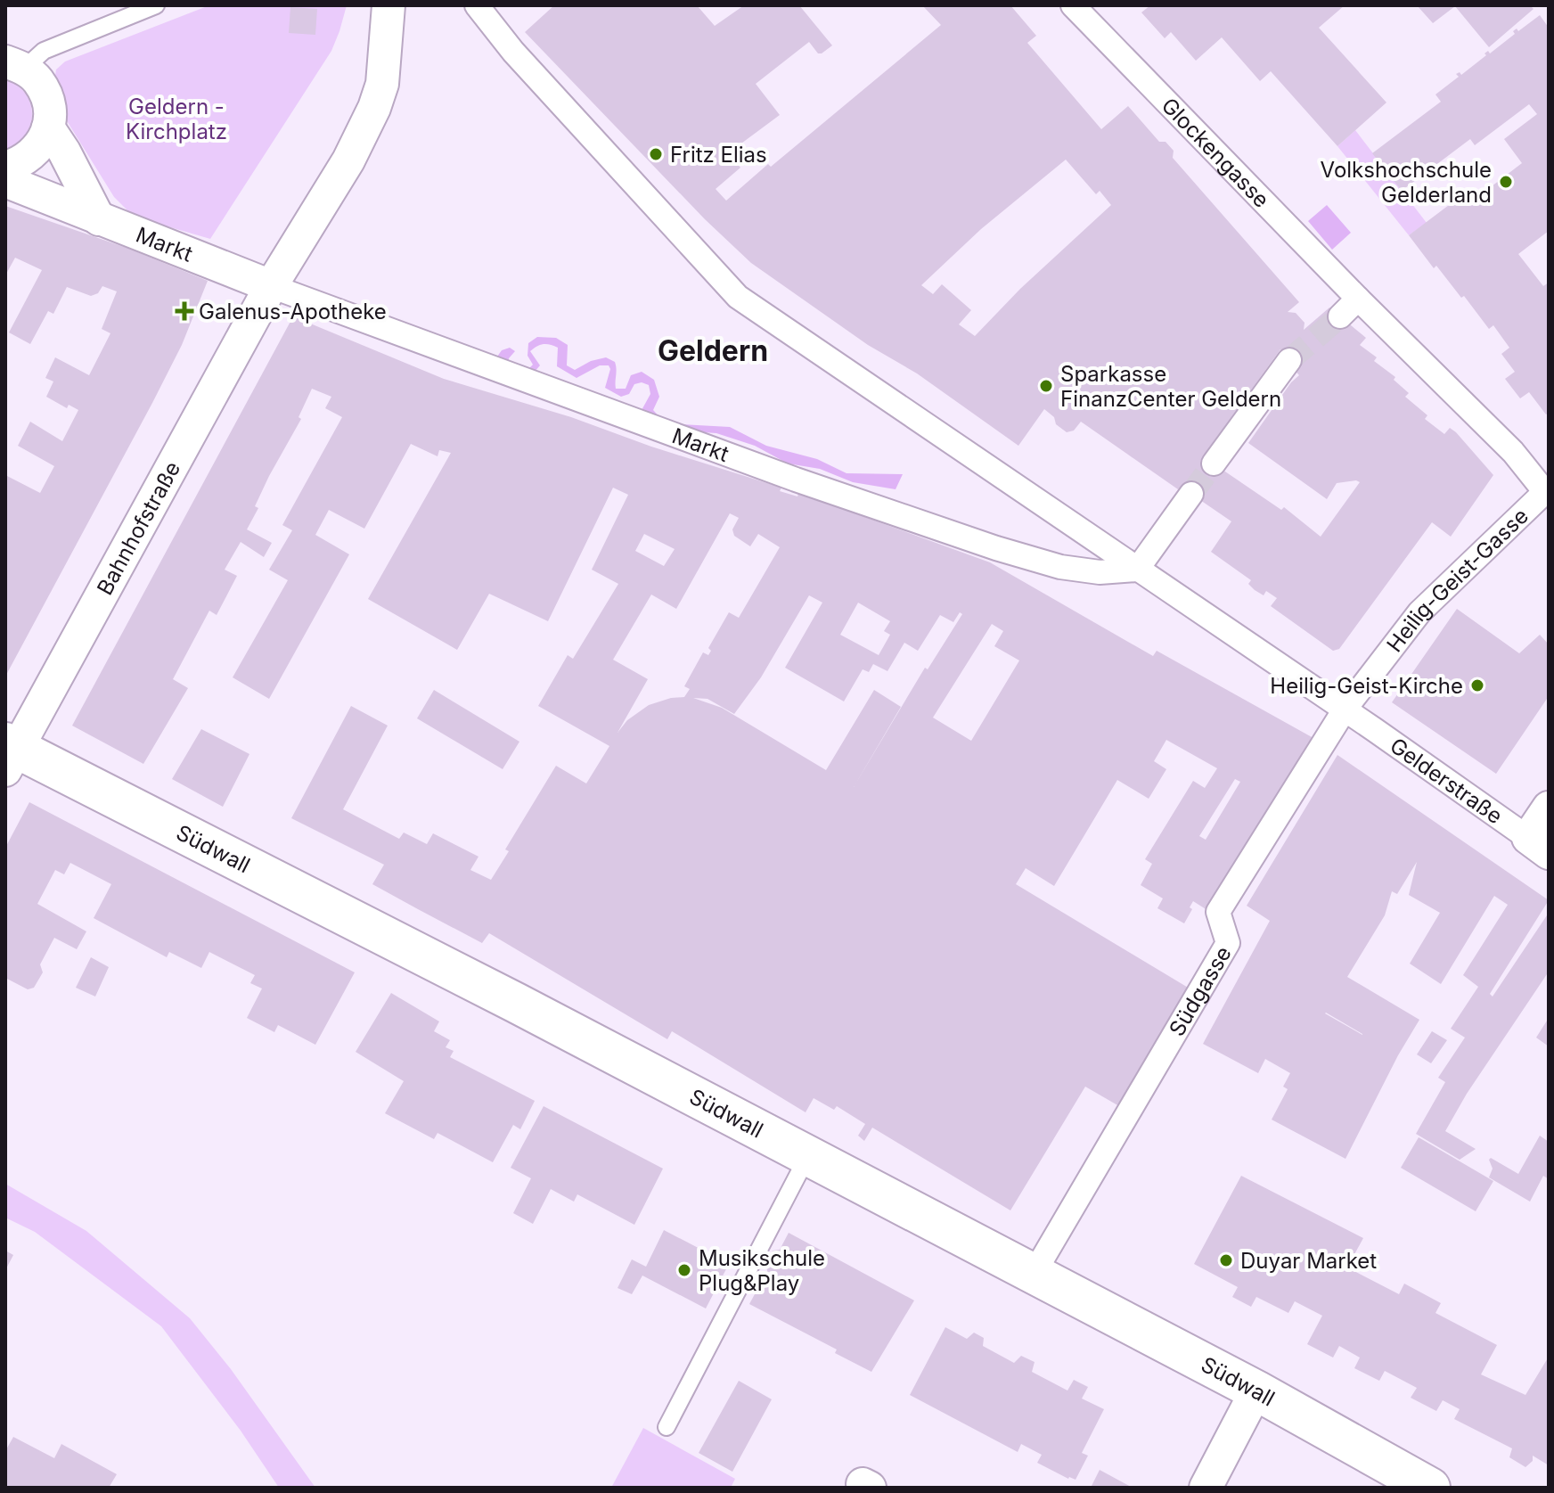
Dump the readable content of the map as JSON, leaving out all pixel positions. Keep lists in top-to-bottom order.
{
  "streets": {
    "street": [
      "Glockengasse",
      "Markt",
      "Bahnhofstraße",
      "Heilig-Geist-Gasse",
      "Gelderstraße",
      "Südwall",
      "Südgasse"
    ]
  },
  "crossings": [
    ["Glockengasse", "Heilig-Geist-Gasse"],
    ["Markt", "Bahnhofstraße"],
    ["Bahnhofstraße", "Südwall"],
    ["Heilig-Geist-Gasse", "Gelderstraße"],
    ["Heilig-Geist-Gasse", "Südgasse"],
    ["Gelderstraße", "Südgasse"],
    ["Südwall", "Südgasse"]
  ],
  "districts": ["Geldern"],
  "parks": ["Geldern - Kirchplatz"],
  "places": {
    "other": [
      "Fritz Elias",
      "Volkshochschule Gelderland",
      "Sparkasse FinanzCenter Geldern",
      "Heilig-Geist-Kirche",
      "Duyar Market",
      "Musikschule Plug&Play"
    ],
    "health": ["Galenus-Apotheke"]
  }
}
